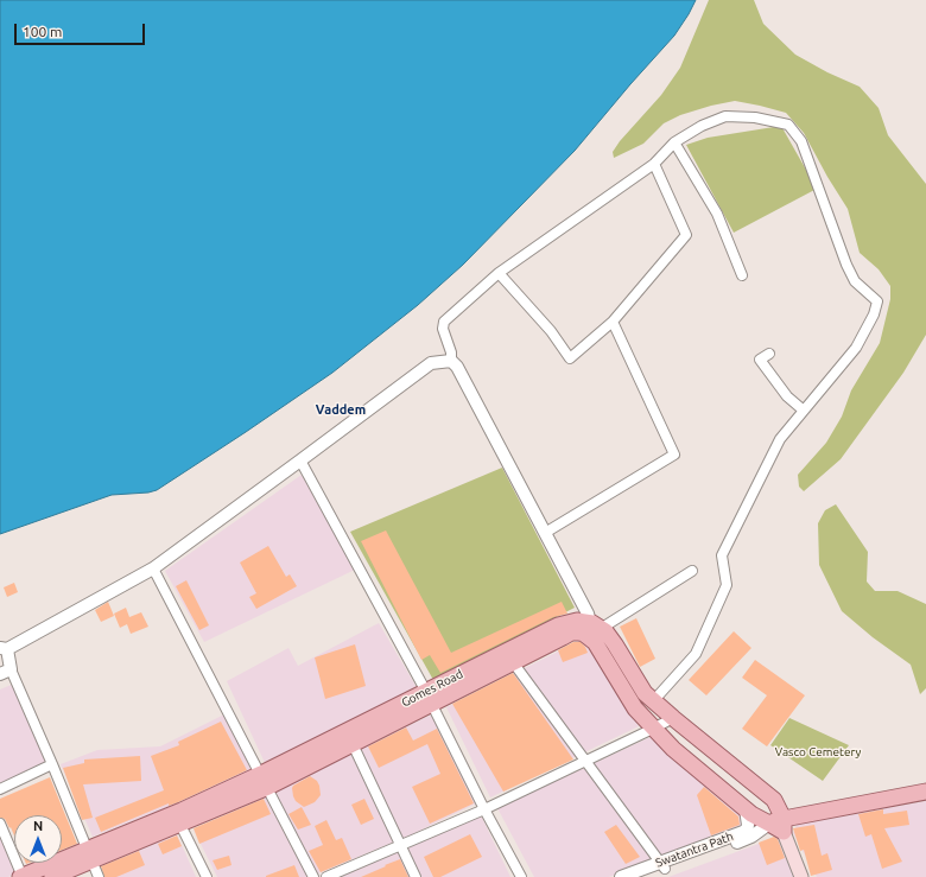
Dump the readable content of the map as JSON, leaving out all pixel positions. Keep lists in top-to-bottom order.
{
  "streets": {
    "main road": ["Gomes Road"],
    "street": ["Swatantra Path"]
  },
  "districts": ["Vaddem"],
  "parks": ["Vasco Cemetery"],
  "scale_bar": "100 m",
  "north": "top"
}
